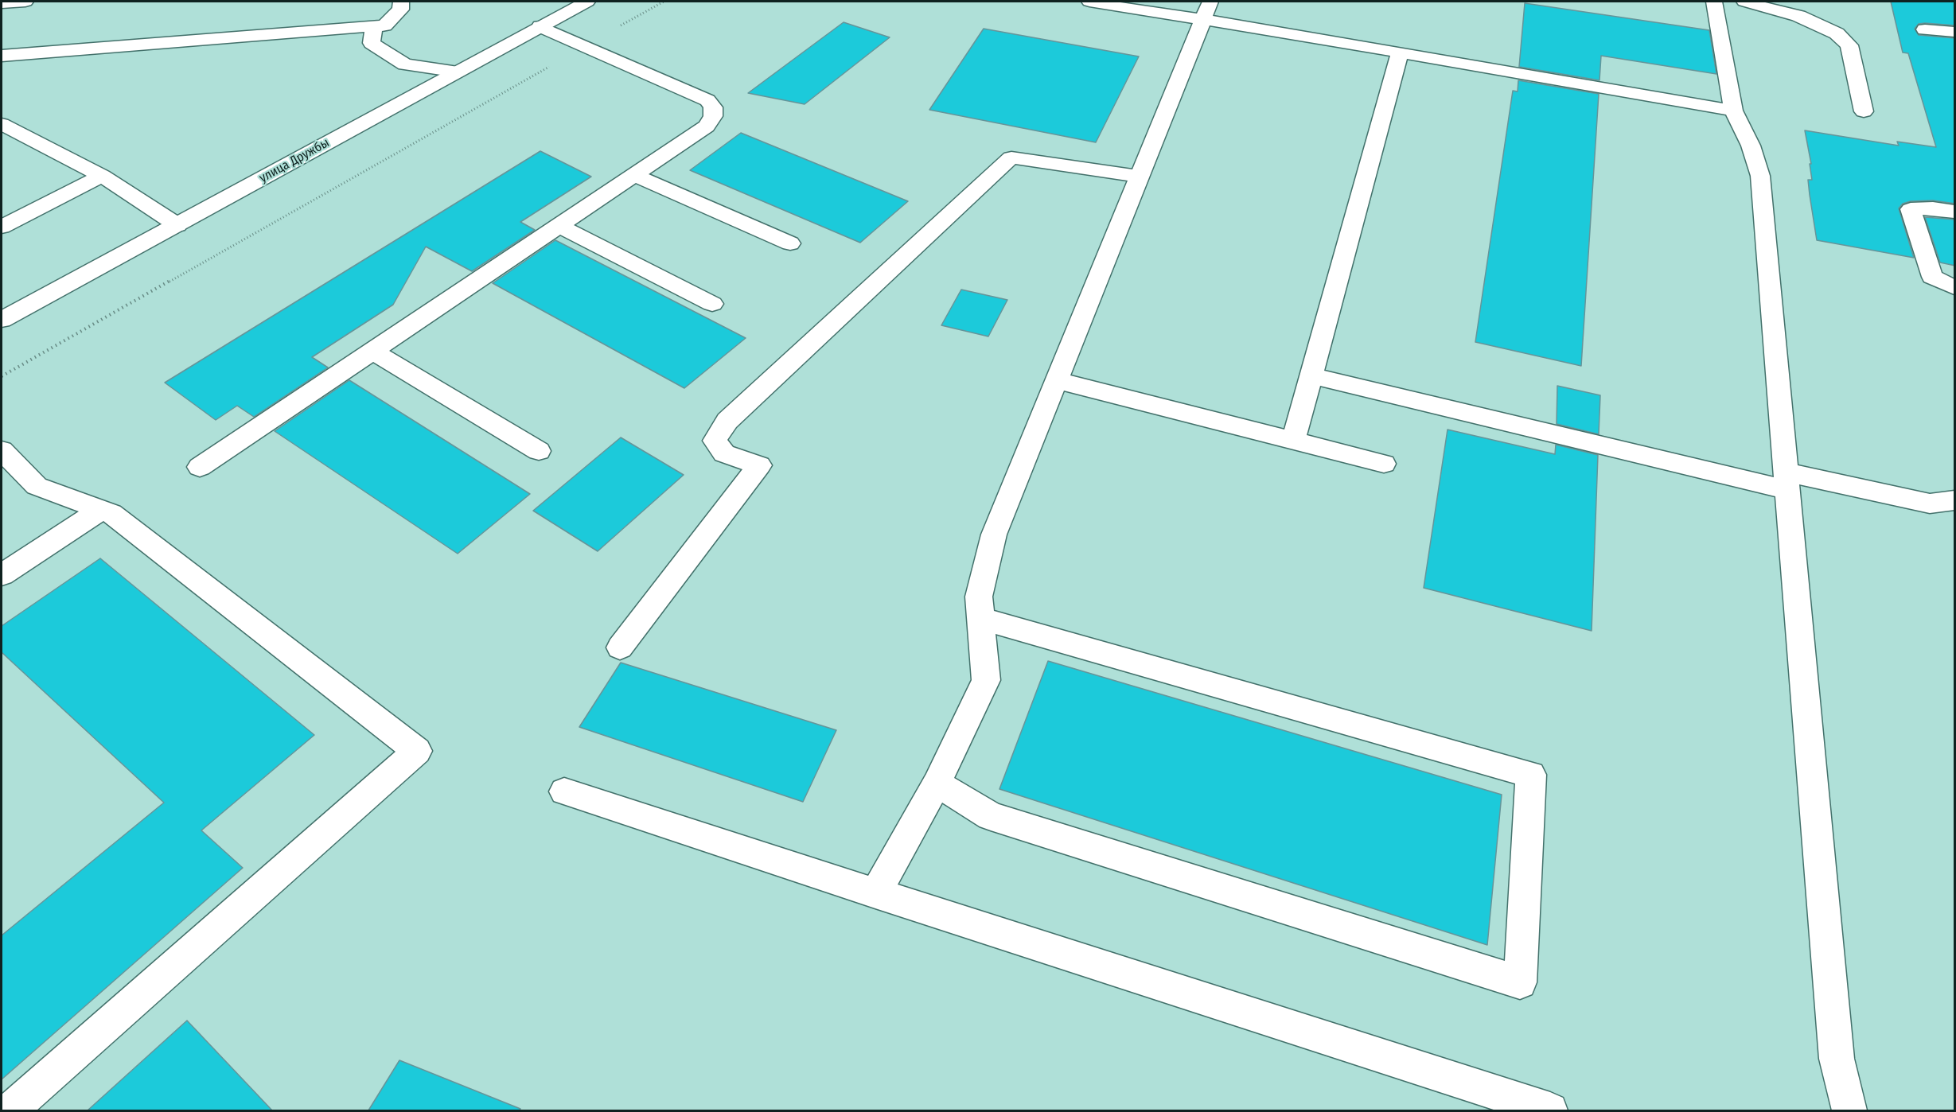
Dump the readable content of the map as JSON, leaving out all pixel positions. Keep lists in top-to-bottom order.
{
  "streets": {
    "main road": ["улица Дружбы"]
  }
}
